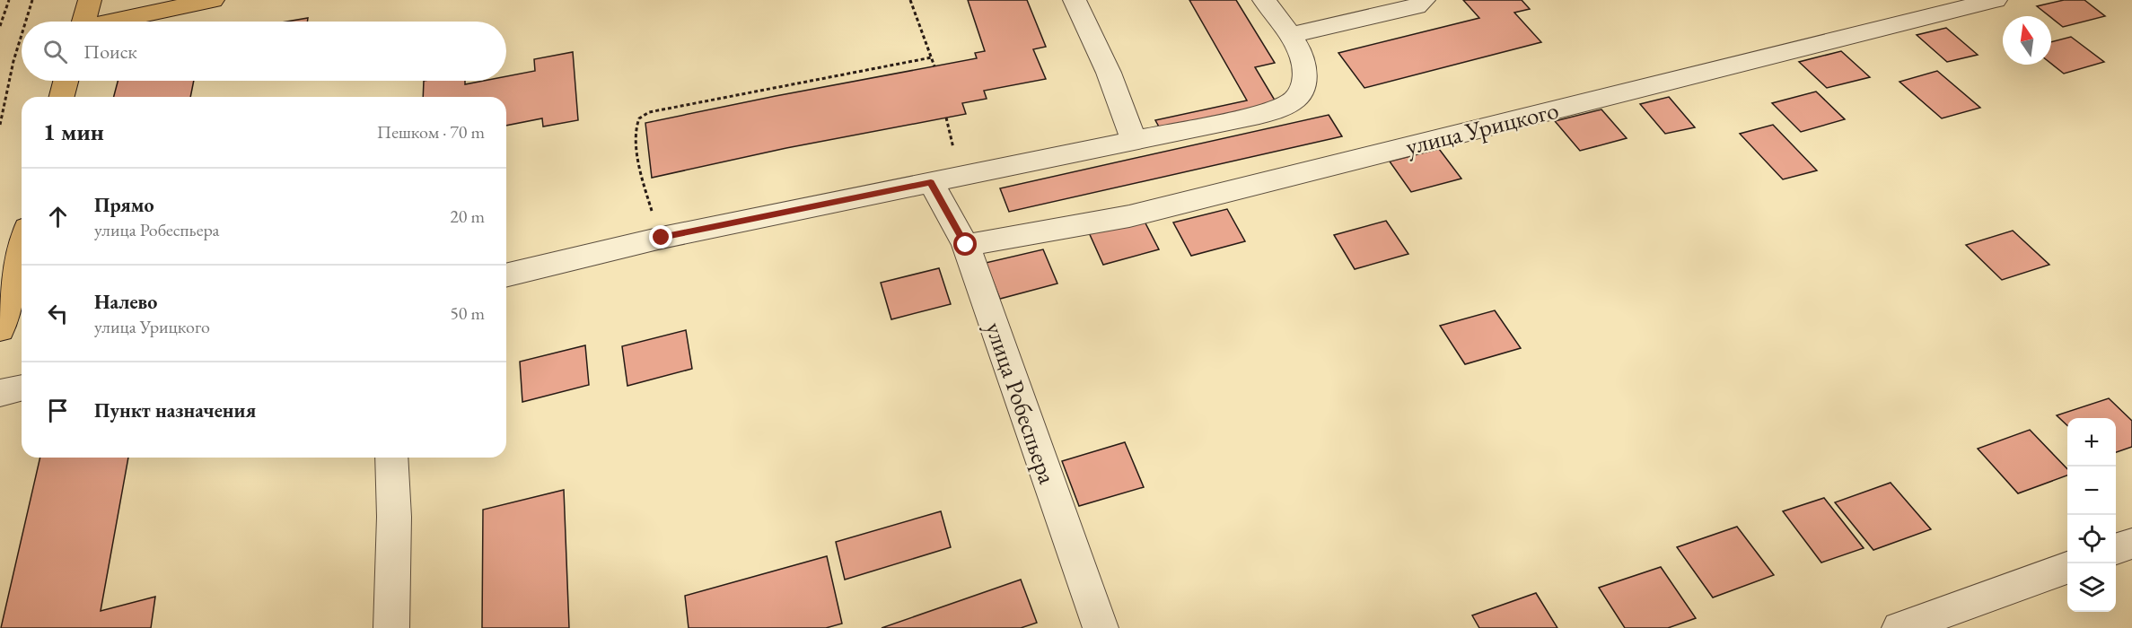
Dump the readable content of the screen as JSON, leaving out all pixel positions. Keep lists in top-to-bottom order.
{
  "streets": {
    "street": ["улица Урицкого", "улица Робеспьера"]
  },
  "crossings": [
    ["улица Урицкого", "улица Робеспьера"]
  ],
  "north": "top",
  "page": {
    "search": "Поиск",
    "heading": ["1 мин", "Пешком · 70 m"],
    "list": [
      ["Прямо", "улица Робеспьера", "20 m"],
      ["Налево", "улица Урицкого", "50 m"],
      "Пункт назначения"
    ],
    "map_buttons": ["+", "−"]
  }
}
